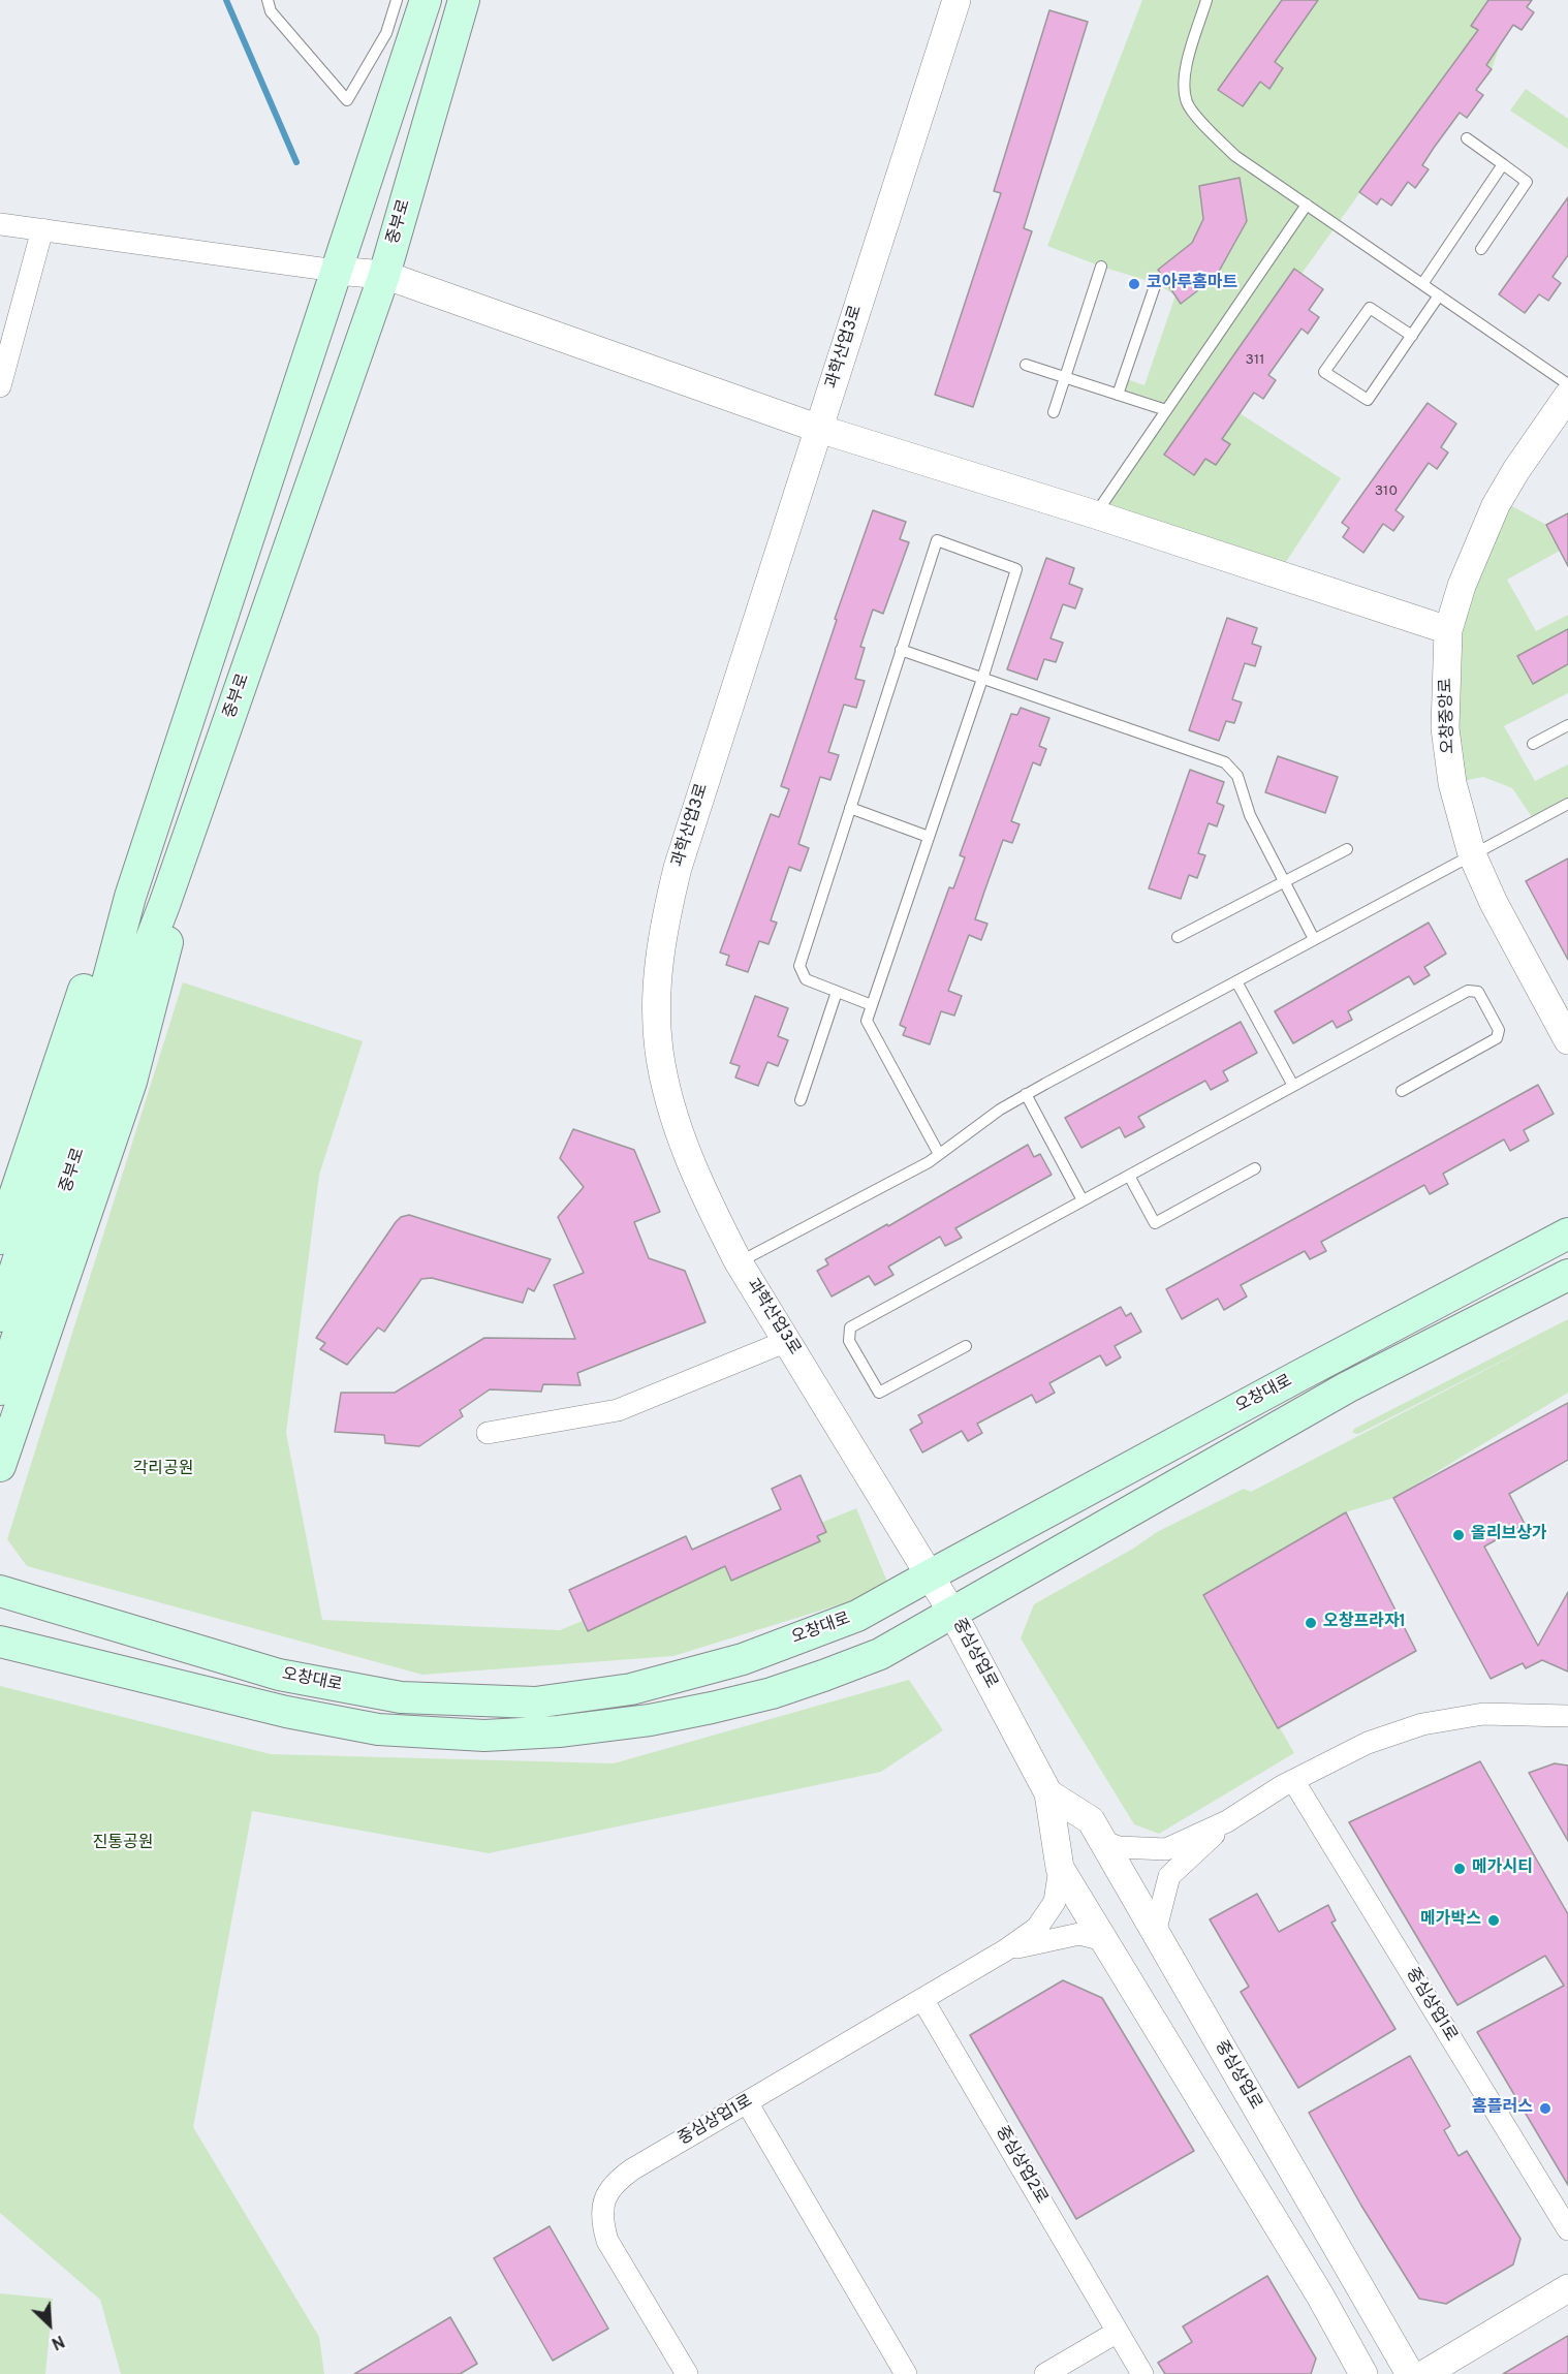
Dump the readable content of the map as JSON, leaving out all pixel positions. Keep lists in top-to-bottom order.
{
  "streets": {
    "main road": ["중부로", "오창대로"],
    "street": [
      "과학산업3로",
      "오창중앙로",
      "중심상업로",
      "중심상업1로",
      "중심상업2로"
    ]
  },
  "crossings": [
    ["과학산업3로", "오창대로"],
    ["과학산업3로", "중심상업로"],
    ["오창대로", "중심상업로"],
    ["중심상업1로", "중심상업2로"]
  ],
  "parks": ["각리공원", "진통공원"],
  "places": [
    "코아루홈마트",
    "올리브상가",
    "오창프라자1",
    "메가시티",
    "메가박스",
    "홈플러스"
  ],
  "house_numbers": ["311", "310"],
  "north": "bottom right"
}
